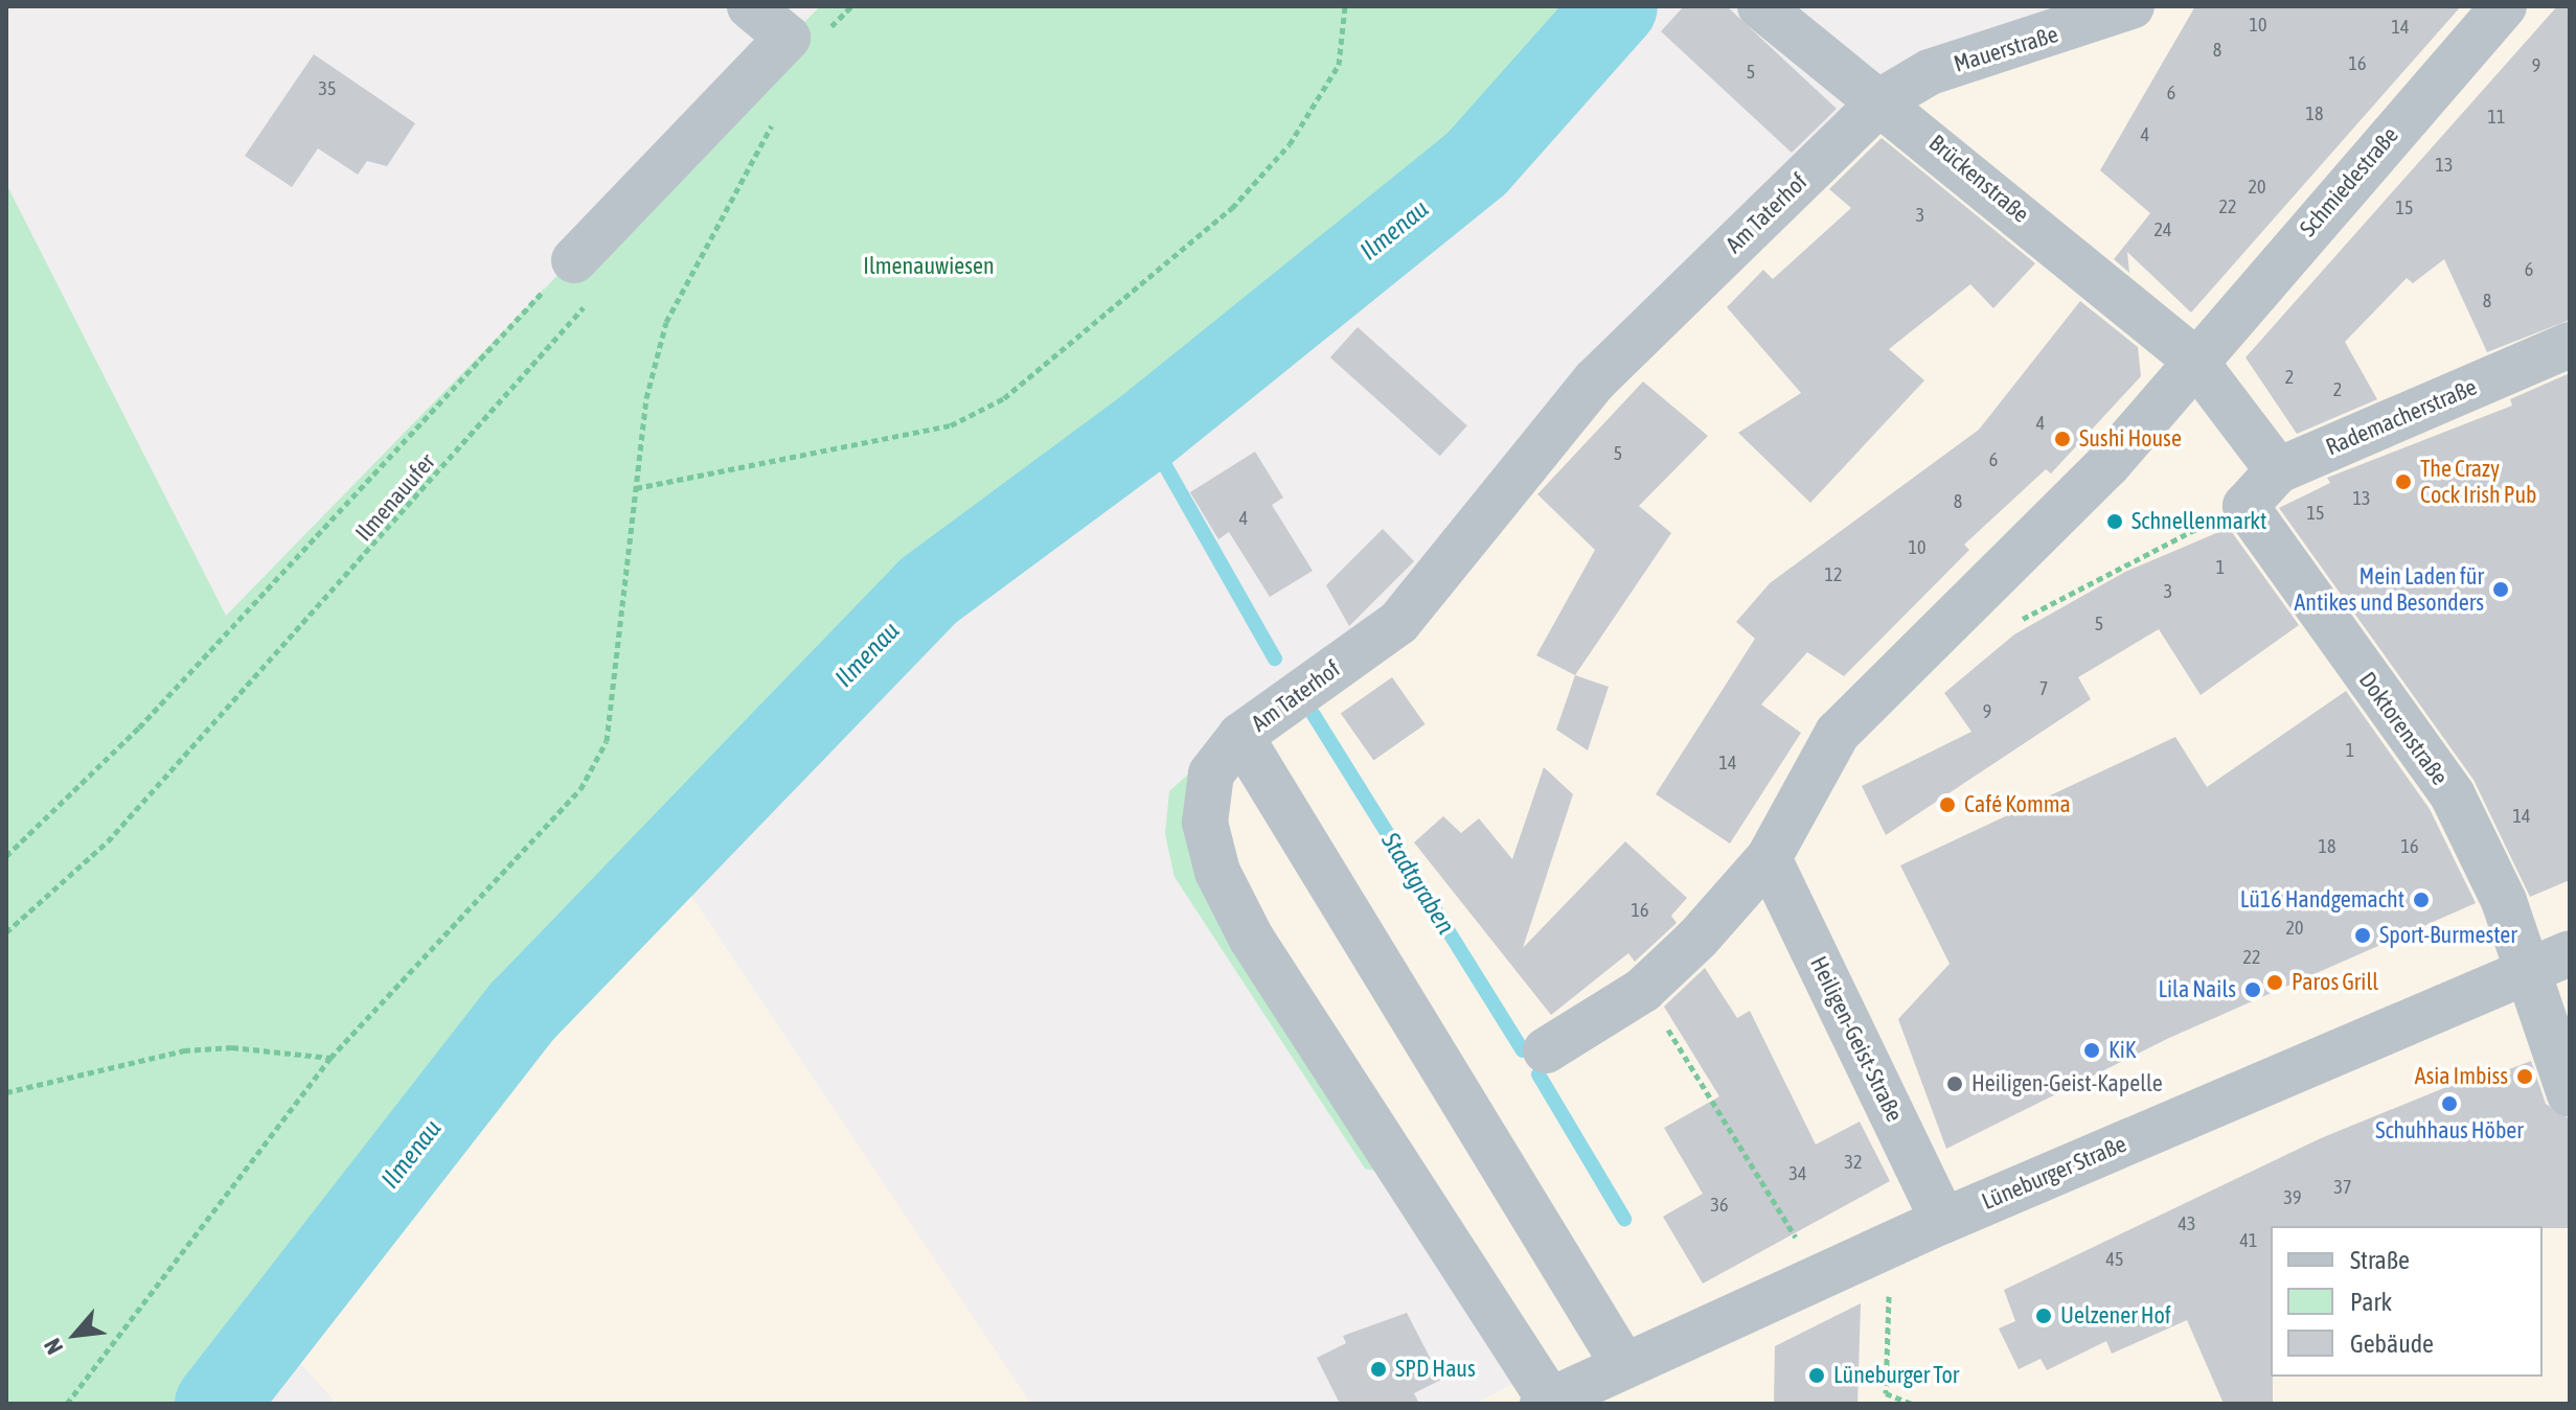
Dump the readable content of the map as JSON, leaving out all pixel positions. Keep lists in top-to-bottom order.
{
  "streets": {
    "street": [
      "Mauerstraße",
      "Brückenstraße",
      "Schmiedestraße",
      "Am Taterhof",
      "Rademacherstraße",
      "Doktorenstraße",
      "Heiligen-Geist-Straße",
      "Lüneburger Straße"
    ],
    "path": ["Ilmenauufer"]
  },
  "crossings": [
    ["Mauerstraße", "Brückenstraße"],
    ["Mauerstraße", "Am Taterhof"],
    ["Brückenstraße", "Schmiedestraße"],
    ["Brückenstraße", "Am Taterhof"],
    ["Am Taterhof", "Lüneburger Straße"],
    ["Rademacherstraße", "Doktorenstraße"],
    ["Doktorenstraße", "Lüneburger Straße"],
    ["Heiligen-Geist-Straße", "Lüneburger Straße"]
  ],
  "water": ["Ilmenau", "Stadtgraben"],
  "parks": ["Ilmenauwiesen"],
  "places": [
    "Sushi House",
    "The Crazy Cock Irish Pub",
    "Schnellenmarkt",
    "Mein Laden für Antikes und Besonders",
    "Café Komma",
    "Lü16 Handgemacht",
    "Sport-Burmester",
    "Paros Grill",
    "Lila Nails",
    "KiK",
    "Asia Imbiss",
    "Heiligen-Geist-Kapelle",
    "Schuhhaus Höber",
    "Uelzener Hof",
    "SPD Haus",
    "Lüneburger Tor"
  ],
  "house_numbers": [
    "10",
    "14",
    "8",
    "16",
    "9",
    "5",
    "35",
    "6",
    "18",
    "11",
    "4",
    "13",
    "20",
    "22",
    "15",
    "3",
    "24",
    "6",
    "8",
    "2",
    "2",
    "4",
    "5",
    "6",
    "13",
    "8",
    "15",
    "4",
    "10",
    "1",
    "12",
    "3",
    "5",
    "7",
    "9",
    "1",
    "14",
    "14",
    "18",
    "16",
    "16",
    "20",
    "22",
    "32",
    "34",
    "37",
    "39",
    "36",
    "43",
    "41",
    "45"
  ],
  "legend": ["Straße", "Park", "Gebäude"],
  "north": "bottom left"
}
